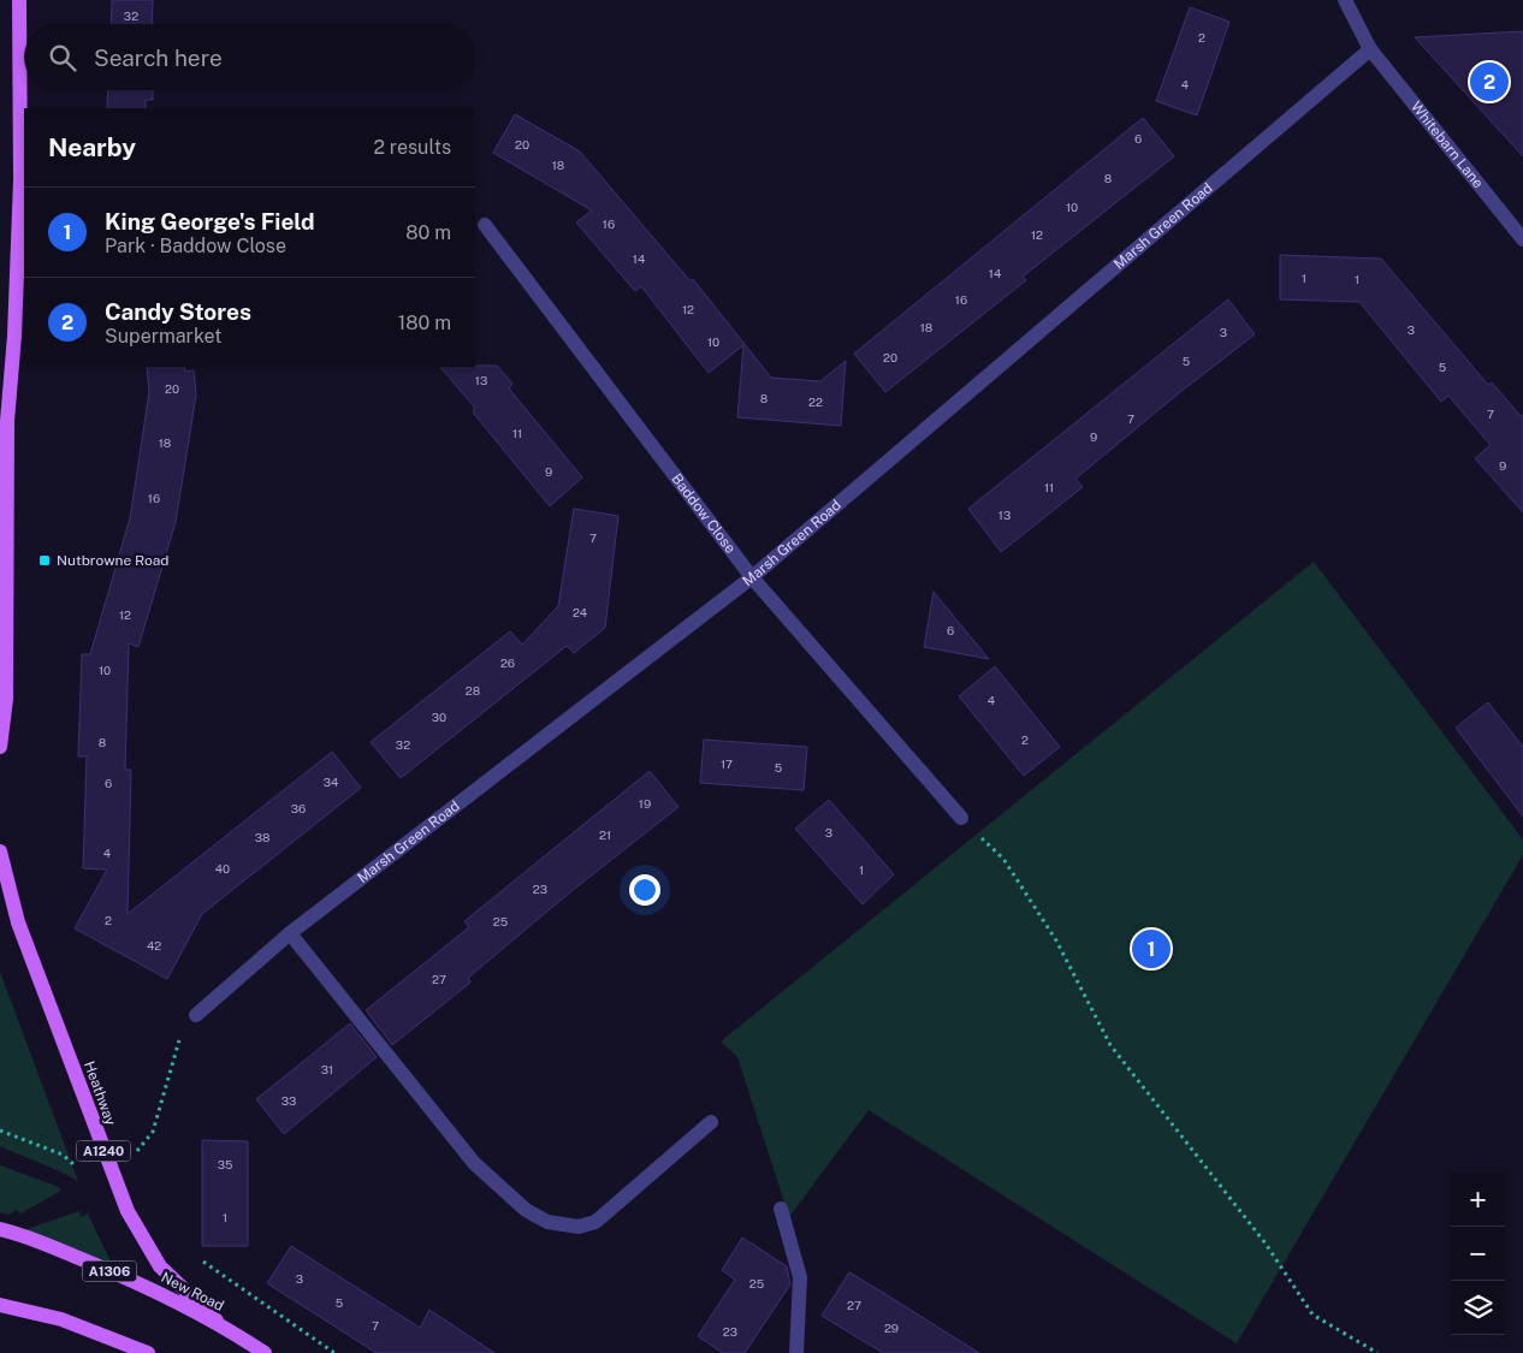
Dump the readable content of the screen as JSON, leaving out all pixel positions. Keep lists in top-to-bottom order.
{
  "streets": {
    "main road": [
      "Heathway",
      "A1240",
      "A1306",
      "New Road"
    ],
    "street": ["Whitebarn Lane", "Marsh Green Road", "Baddow Close"]
  },
  "crossings": [
    ["Whitebarn Lane", "Marsh Green Road"],
    ["Marsh Green Road", "Baddow Close"],
    ["Heathway", "New Road"]
  ],
  "places": {
    "transit": ["Nutbrowne Road"]
  },
  "house_numbers": [
    "32",
    "2",
    "4",
    "6",
    "20",
    "18",
    "8",
    "10",
    "16",
    "12",
    "14",
    "14",
    "1",
    "1",
    "16",
    "12",
    "18",
    "3",
    "3",
    "10",
    "20",
    "5",
    "5",
    "13",
    "20",
    "8",
    "22",
    "7",
    "7",
    "11",
    "9",
    "18",
    "9",
    "9",
    "11",
    "16",
    "13",
    "7",
    "24",
    "12",
    "6",
    "26",
    "10",
    "28",
    "4",
    "30",
    "2",
    "8",
    "32",
    "17",
    "5",
    "34",
    "6",
    "19",
    "36",
    "3",
    "21",
    "38",
    "4",
    "40",
    "1",
    "23",
    "2",
    "25",
    "42",
    "27",
    "31",
    "33",
    "35",
    "1",
    "3",
    "25",
    "5",
    "27",
    "7",
    "29",
    "23"
  ],
  "page": {
    "search": "Search here",
    "pins": ["2", "1"],
    "heading": ["Nearby", "2 results"],
    "list": [
      {
        "mark": "1",
        "name": "King George's Field",
        "note": "Park · Baddow Close",
        "value": "80 m"
      },
      {
        "mark": "2",
        "name": "Candy Stores",
        "note": "Supermarket",
        "value": "180 m"
      }
    ],
    "map_buttons": ["+", "−"]
  }
}
